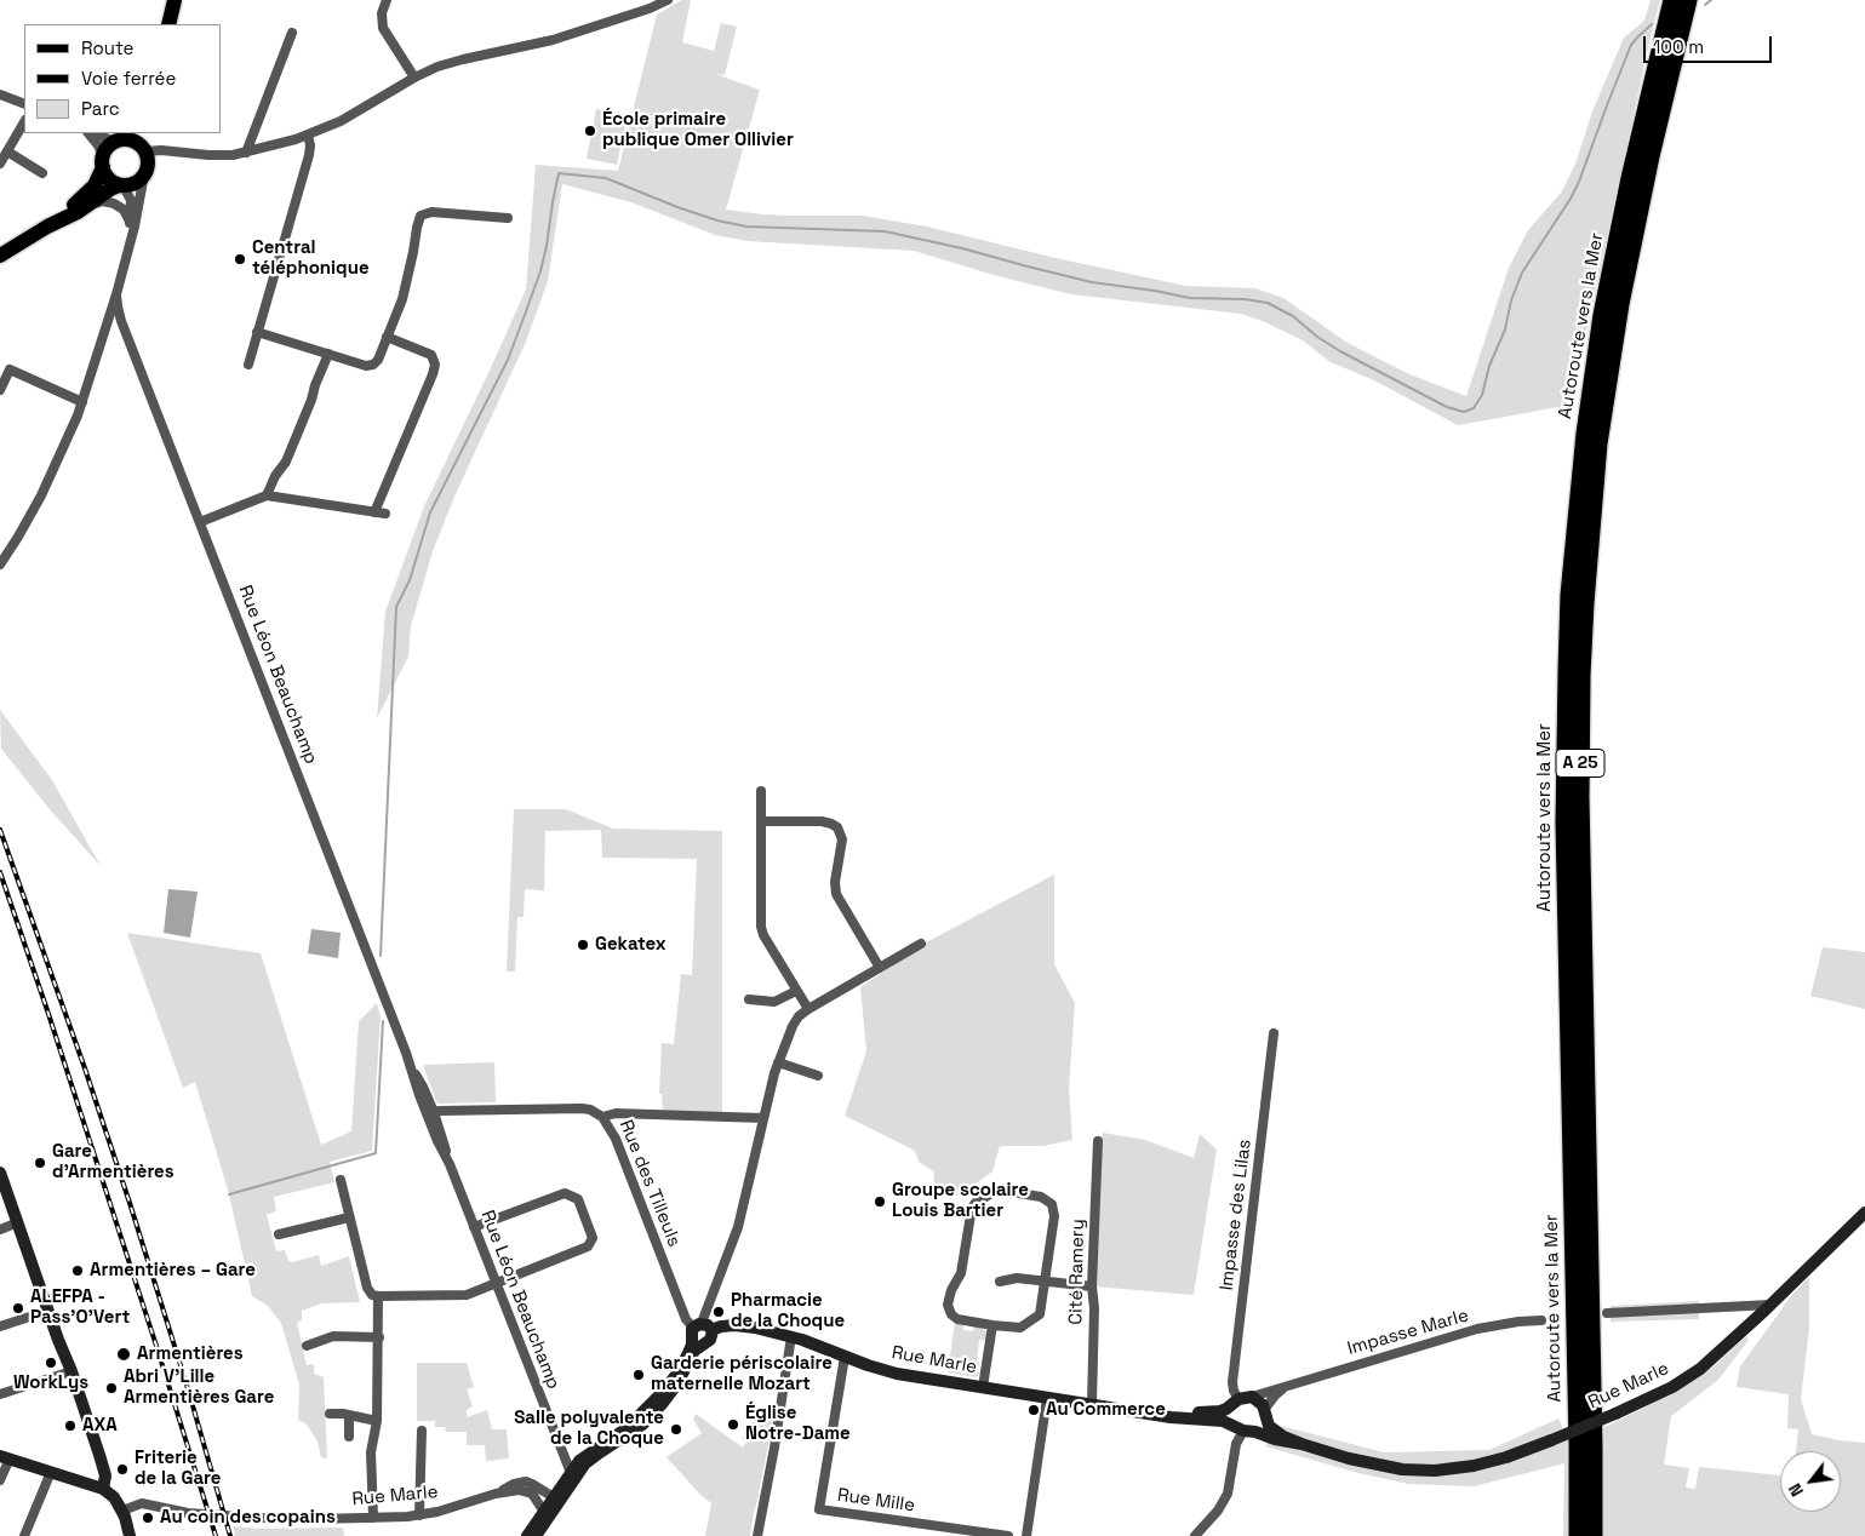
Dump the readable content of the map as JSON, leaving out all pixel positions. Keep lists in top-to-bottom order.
{
  "streets": {
    "highway": ["Autoroute vers la Mer", "A 25"],
    "main road": ["Rue Marle"],
    "street": [
      "Rue Léon Beauchamp",
      "Rue des Tilleuls",
      "Impasse des Lilas",
      "Cité Ramery",
      "Impasse Marle",
      "Rue Mille"
    ]
  },
  "crossings": [
    ["Rue Léon Beauchamp", "Rue des Tilleuls"],
    ["Rue des Tilleuls", "Rue Marle"],
    ["Impasse des Lilas", "Impasse Marle"],
    ["Impasse des Lilas", "Rue Marle"],
    ["Cité Ramery", "Rue Marle"],
    ["Impasse Marle", "Rue Marle"],
    ["Rue Marle", "Rue Mille"]
  ],
  "places": [
    "École primaire publique Omer Ollivier",
    "Central téléphonique",
    "Gekatex",
    "Gare d'Armentières",
    "Groupe scolaire Louis Bartier",
    "Armentières – Gare",
    "ALEFPA - Pass’O’Vert",
    "Pharmacie de la Choque",
    "Armentières",
    "WorkLys",
    "Garderie périscolaire maternelle Mozart",
    "Abri V'Lille Armentières Gare",
    "Au Commerce",
    "Église Notre-Dame",
    "AXA",
    "Salle polyvalente de la Choque",
    "Friterie de la Gare",
    "Au coin des copains"
  ],
  "legend": ["Route", "Voie ferrée", "Parc"],
  "scale_bar": "100 m",
  "north": "bottom left"
}
